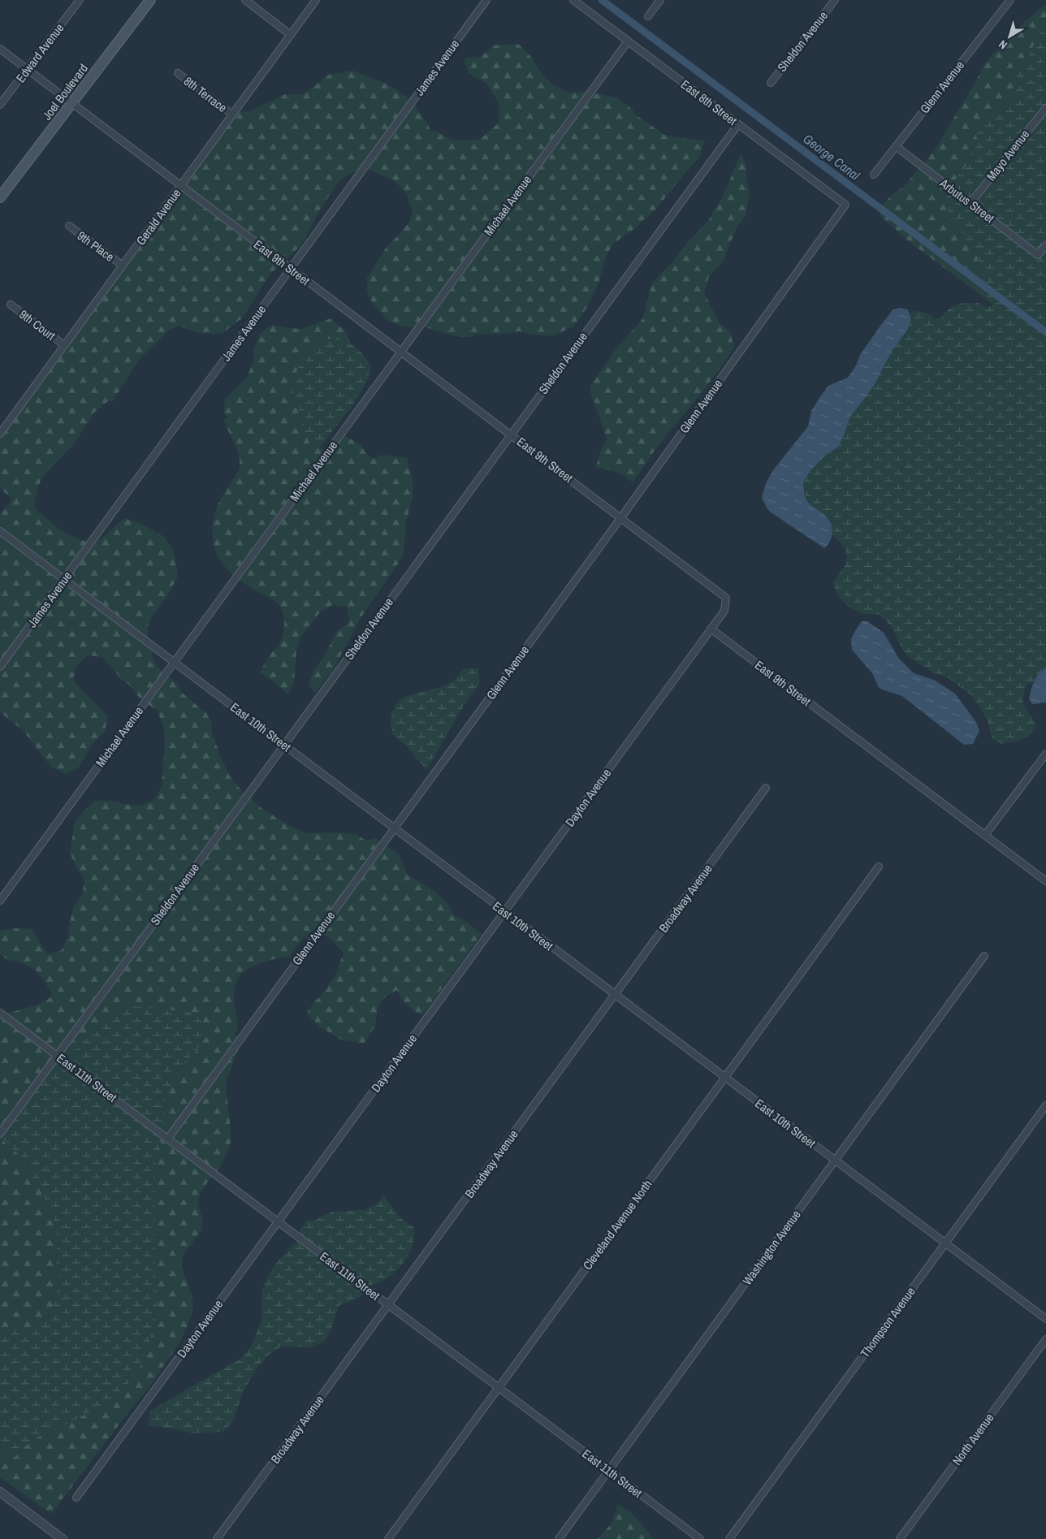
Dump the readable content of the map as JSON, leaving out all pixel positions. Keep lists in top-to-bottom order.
{
  "streets": {
    "main road": ["Joel Boulevard"],
    "street": [
      "Sheldon Avenue",
      "Edward Avenue",
      "James Avenue",
      "Glenn Avenue",
      "8th Terrace",
      "East 8th Street",
      "Mayo Avenue",
      "Arbutus Street",
      "Michael Avenue",
      "Gerald Avenue",
      "9th Place",
      "East 9th Street",
      "9th Court",
      "East 10th Street",
      "Dayton Avenue",
      "Broadway Avenue",
      "East 11th Street",
      "Cleveland Avenue North",
      "Washington Avenue",
      "Thompson Avenue",
      "North Avenue"
    ]
  },
  "crossings": [
    ["Sheldon Avenue", "East 8th Street"],
    ["Sheldon Avenue", "East 9th Street"],
    ["Sheldon Avenue", "East 10th Street"],
    ["Sheldon Avenue", "East 11th Street"],
    ["Edward Avenue", "East 9th Street"],
    ["James Avenue", "East 9th Street"],
    ["James Avenue", "East 10th Street"],
    ["Glenn Avenue", "East 8th Street"],
    ["Glenn Avenue", "Arbutus Street"],
    ["Glenn Avenue", "East 9th Street"],
    ["Glenn Avenue", "East 10th Street"],
    ["Glenn Avenue", "East 11th Street"],
    ["Joel Boulevard", "East 9th Street"],
    ["8th Terrace", "Gerald Avenue"],
    ["East 8th Street", "Michael Avenue"],
    ["Mayo Avenue", "Arbutus Street"],
    ["Michael Avenue", "East 9th Street"],
    ["Michael Avenue", "East 10th Street"],
    ["Gerald Avenue", "9th Place"],
    ["Gerald Avenue", "East 9th Street"],
    ["Gerald Avenue", "9th Court"],
    ["East 9th Street", "Dayton Avenue"],
    ["East 10th Street", "Dayton Avenue"],
    ["East 10th Street", "Broadway Avenue"],
    ["East 10th Street", "Cleveland Avenue North"],
    ["East 10th Street", "Washington Avenue"],
    ["East 10th Street", "Thompson Avenue"],
    ["Dayton Avenue", "East 11th Street"],
    ["Broadway Avenue", "East 11th Street"],
    ["East 11th Street", "Cleveland Avenue North"],
    ["East 11th Street", "Washington Avenue"]
  ],
  "water": ["George Canal"],
  "north": "bottom left"
}
